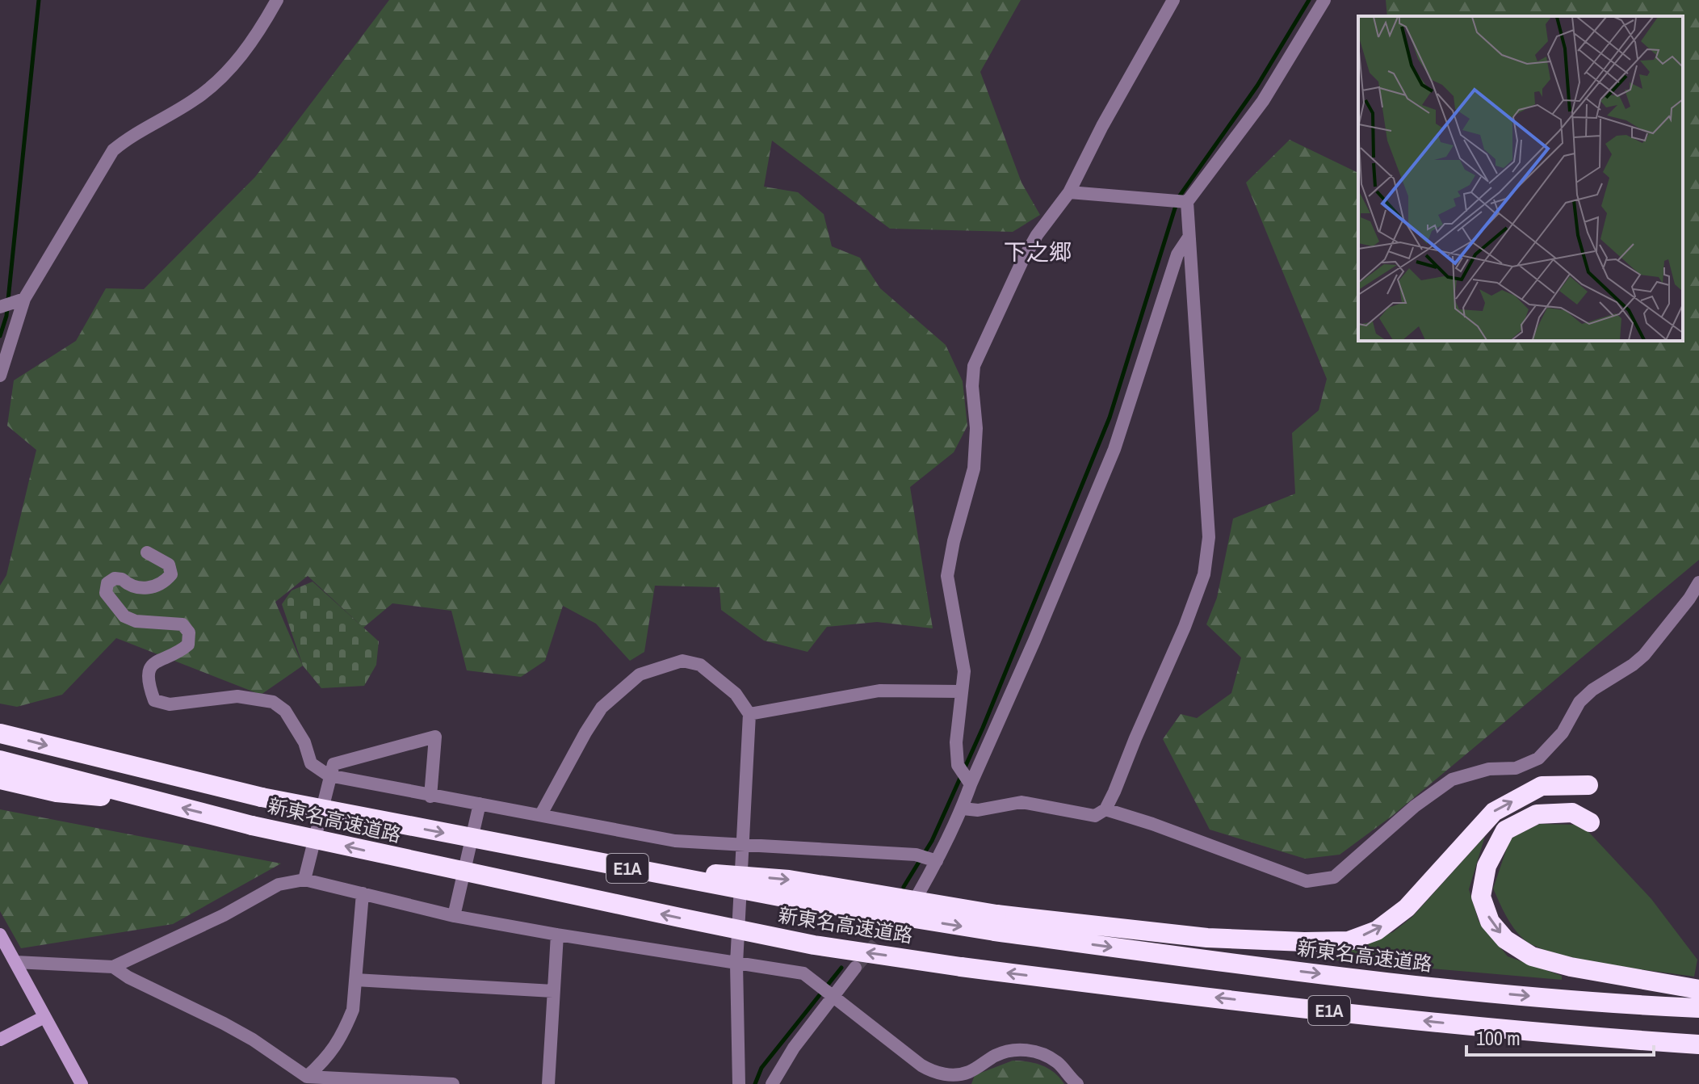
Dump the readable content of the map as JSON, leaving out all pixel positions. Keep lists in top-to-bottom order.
{
  "streets": {
    "highway": ["新東名高速道路", "E1A"]
  },
  "districts": ["下之郷"],
  "scale_bar": "100 m"
}
